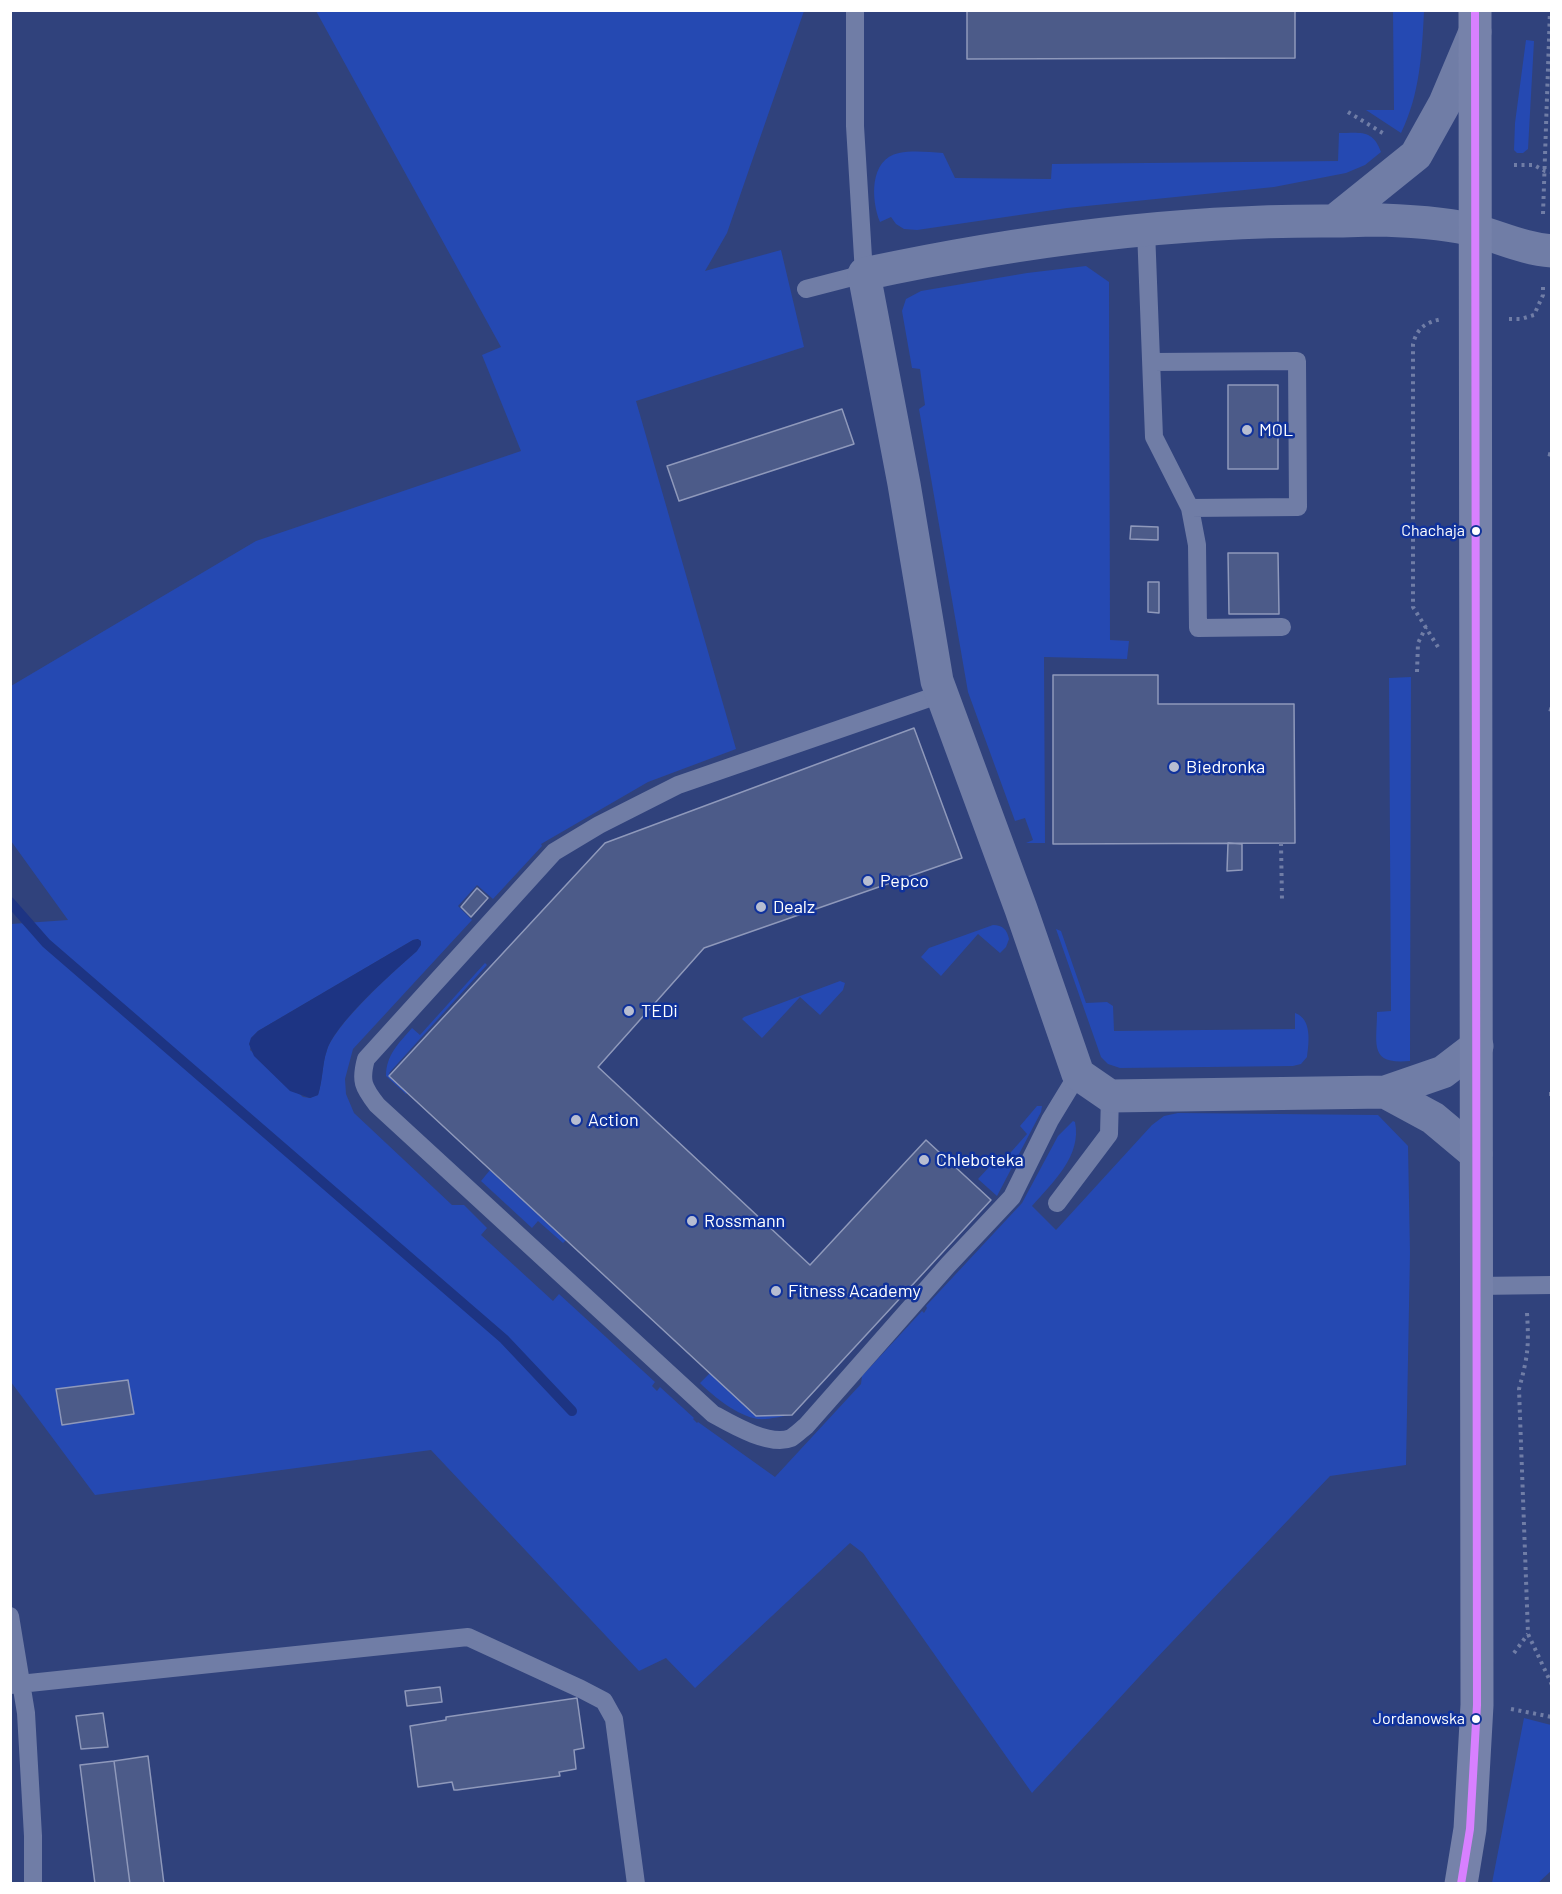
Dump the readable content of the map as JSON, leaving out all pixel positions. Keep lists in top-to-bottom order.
{
  "places": [
    "MOL",
    "Chachaja",
    "Biedronka",
    "Pepco",
    "Dealz",
    "TEDi",
    "Action",
    "Chleboteka",
    "Rossmann",
    "Fitness Academy",
    "Jordanowska"
  ]
}
